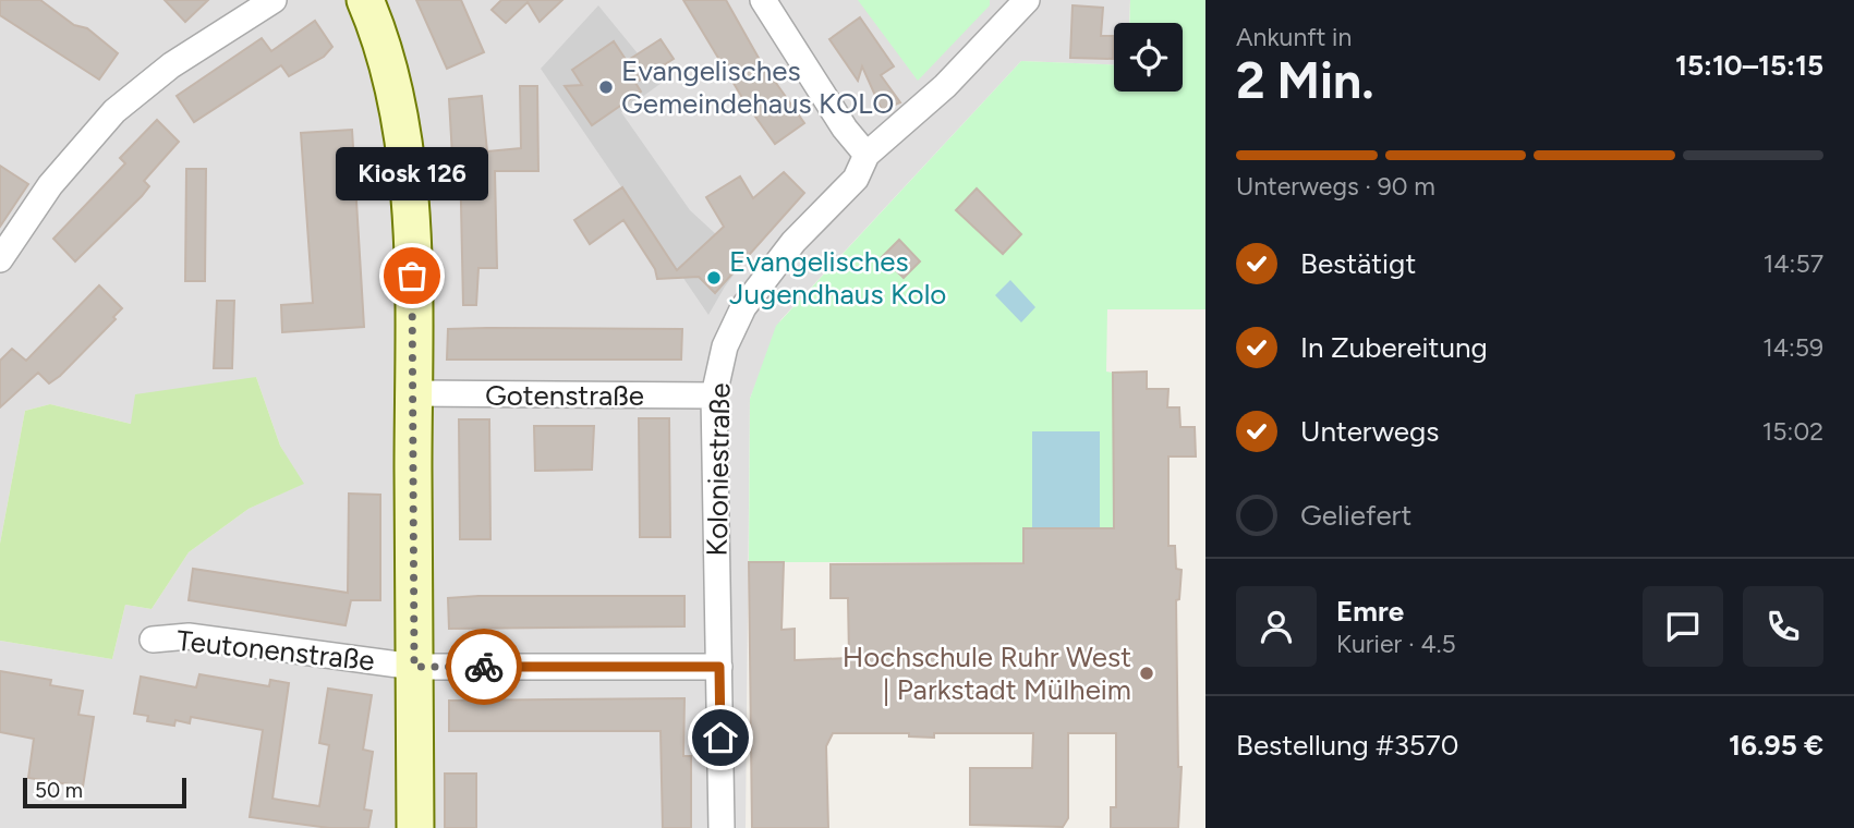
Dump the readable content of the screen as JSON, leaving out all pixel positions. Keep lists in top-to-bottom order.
{
  "streets": {
    "street": ["Gotenstraße", "Koloniestraße", "Teutonenstraße"]
  },
  "crossings": [
    ["Gotenstraße", "Koloniestraße"],
    ["Koloniestraße", "Teutonenstraße"]
  ],
  "places": [
    "Evangelisches Gemeindehaus KOLO",
    "Kiosk 126",
    "Evangelisches Jugendhaus Kolo",
    "Hochschule Ruhr West | Parkstadt Mülheim"
  ],
  "scale_bar": "50 m",
  "page": {
    "heading": ["2 Min.", "Ankunft in", "15:10–15:15"],
    "panel": [
      "Emre",
      "Kurier · 4.5",
      "Bestellung #3570",
      "16.95 €"
    ],
    "bar": "Unterwegs · 90 m",
    "bubble": "Kiosk 126",
    "list": [
      ["Bestätigt", "14:57"],
      ["In Zubereitung", "14:59"],
      ["Unterwegs", "15:02"],
      "Geliefert"
    ],
    "scale": "50 m"
  }
}
